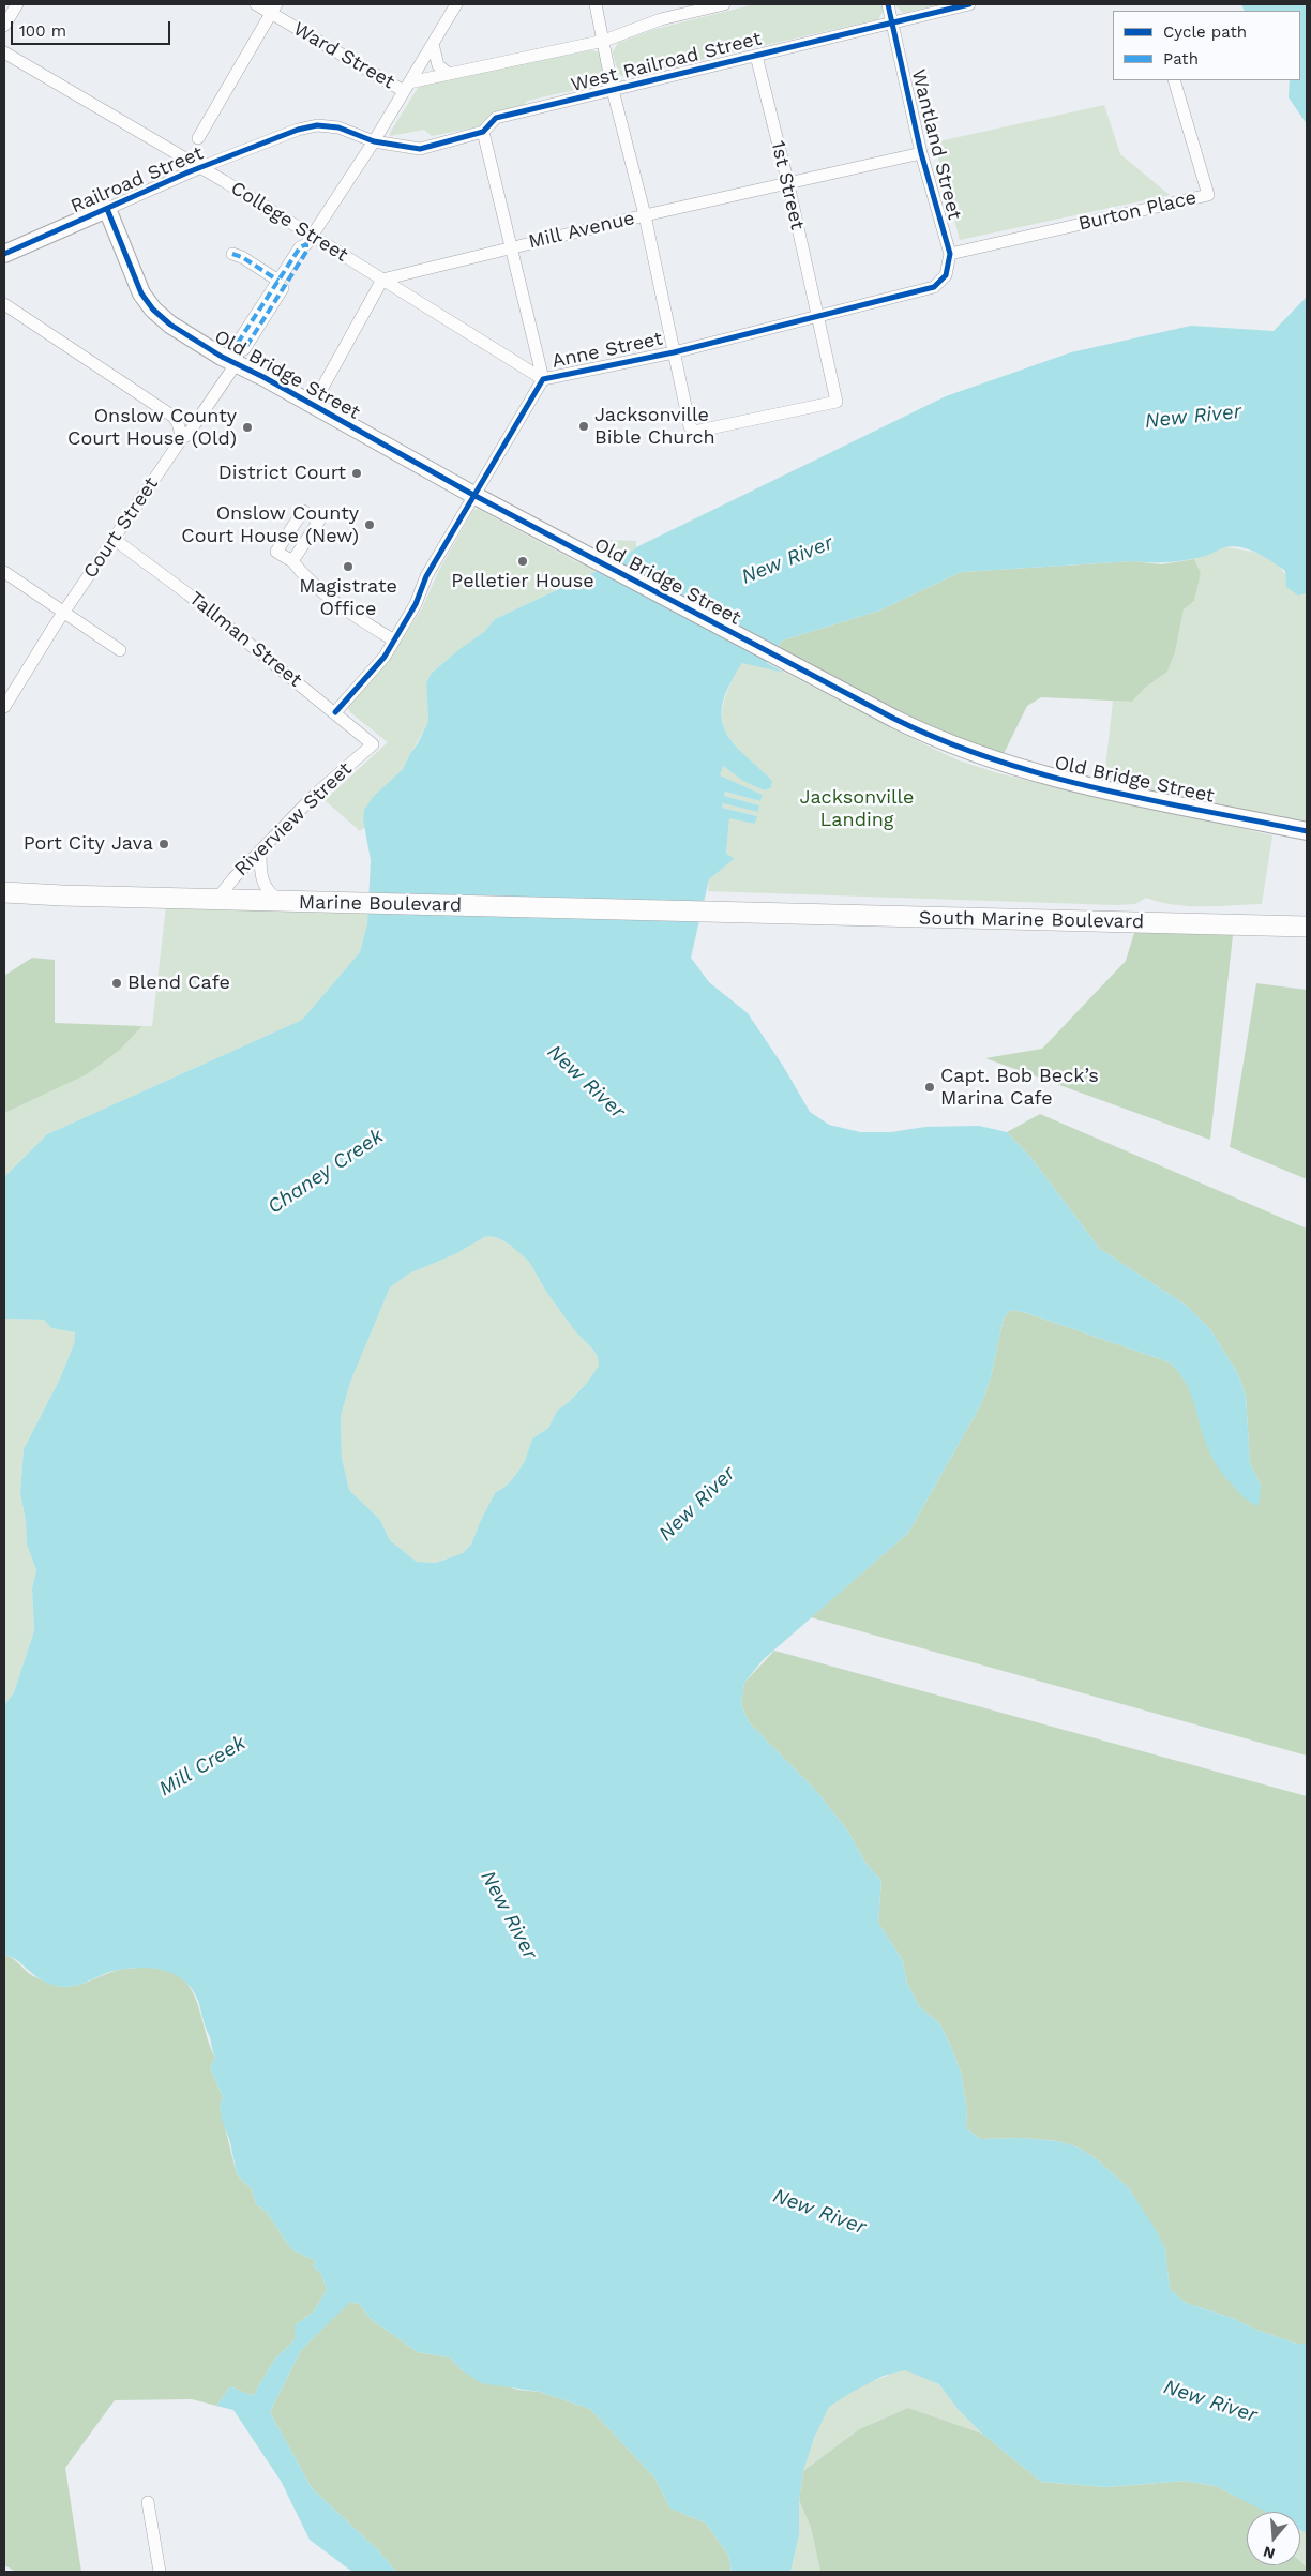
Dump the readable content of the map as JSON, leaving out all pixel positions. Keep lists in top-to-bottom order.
{
  "streets": {
    "main road": [
      "Railroad Street",
      "Old Bridge Street",
      "Marine Boulevard",
      "South Marine Boulevard"
    ],
    "street": [
      "Ward Street",
      "West Railroad Street",
      "Wantland Street",
      "1st Street",
      "Burton Place",
      "College Street",
      "Mill Avenue",
      "Anne Street",
      "Court Street",
      "Tallman Street",
      "Riverview Street"
    ]
  },
  "crossings": [
    ["Ward Street", "Court Street"],
    ["West Railroad Street", "Wantland Street"],
    ["West Railroad Street", "Railroad Street"],
    ["West Railroad Street", "1st Street"],
    ["West Railroad Street", "Court Street"],
    ["Wantland Street", "Burton Place"],
    ["Wantland Street", "Mill Avenue"],
    ["Wantland Street", "Anne Street"],
    ["Railroad Street", "College Street"],
    ["Railroad Street", "Old Bridge Street"],
    ["Railroad Street", "Court Street"],
    ["1st Street", "Mill Avenue"],
    ["1st Street", "Anne Street"],
    ["Burton Place", "Anne Street"],
    ["College Street", "Mill Avenue"],
    ["College Street", "Anne Street"],
    ["College Street", "Court Street"],
    ["Anne Street", "Old Bridge Street"],
    ["Anne Street", "Tallman Street"],
    ["Old Bridge Street", "Court Street"],
    ["Court Street", "Tallman Street"],
    ["Tallman Street", "Riverview Street"],
    ["Riverview Street", "Marine Boulevard"],
    ["Marine Boulevard", "South Marine Boulevard"]
  ],
  "water": ["New River", "Chaney Creek", "Mill Creek"],
  "parks": ["Jacksonville Landing"],
  "places": [
    "Jacksonville Bible Church",
    "Onslow County Court House (Old)",
    "District Court",
    "Onslow County Court House (New)",
    "Pelletier House",
    "Magistrate Office",
    "Port City Java",
    "Blend Cafe",
    "Capt. Bob Beck’s Marina Cafe"
  ],
  "legend": ["Cycle path", "Path"],
  "scale_bar": "100 m",
  "north": "bottom"
}
